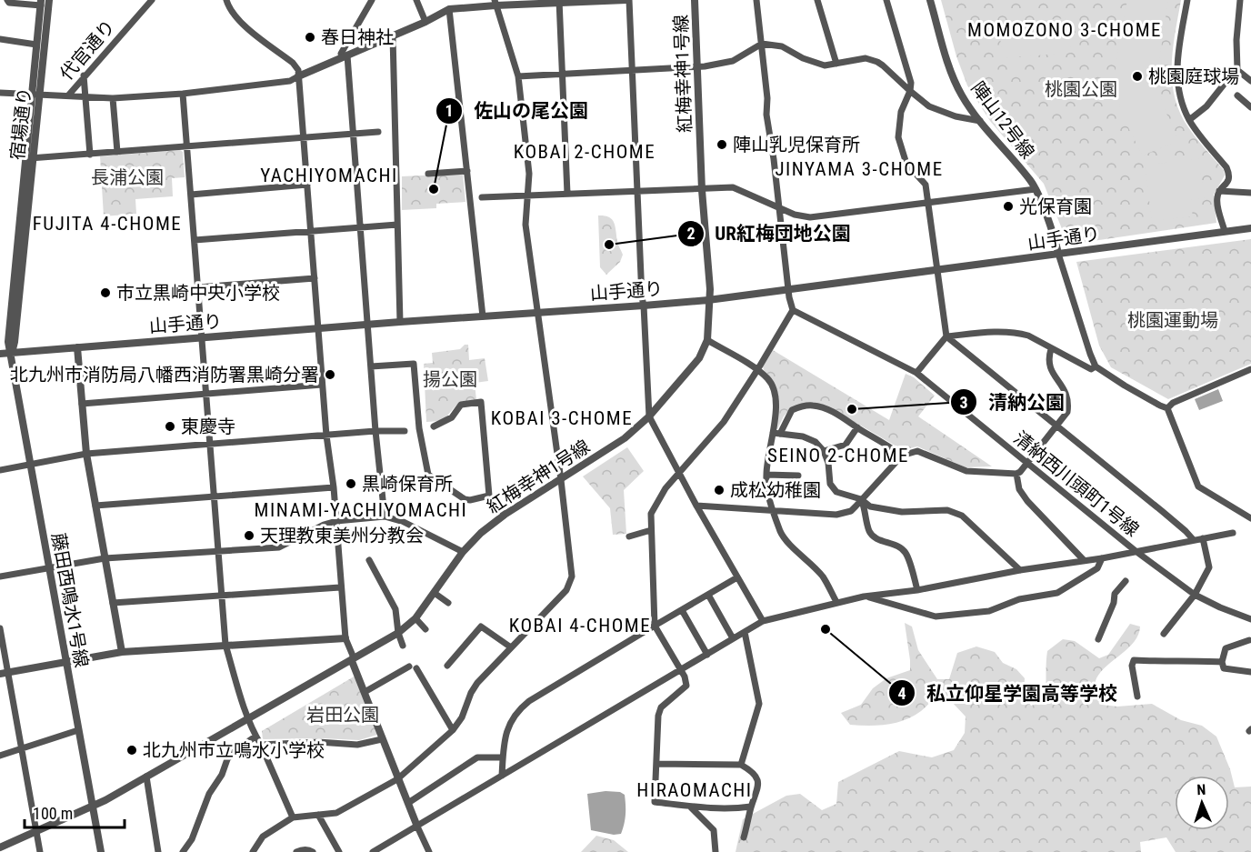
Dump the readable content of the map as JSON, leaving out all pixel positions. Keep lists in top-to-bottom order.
{
  "streets": {
    "street": [
      "代官通り",
      "紅梅幸神1号線",
      "陣山12号線",
      "宿場通り",
      "山手通り",
      "清納西川頭町1号線",
      "藤田西鳴水1号線"
    ]
  },
  "crossings": [
    ["紅梅幸神1号線", "山手通り"],
    ["紅梅幸神1号線", "藤田西鳴水1号線"],
    ["陣山12号線", "山手通り"],
    ["宿場通り", "山手通り"],
    ["宿場通り", "藤田西鳴水1号線"],
    ["山手通り", "藤田西鳴水1号線"]
  ],
  "districts": [
    "MOMOZONO 3-CHOME",
    "KOBAI 2-CHOME",
    "JINYAMA 3-CHOME",
    "YACHIYOMACHI",
    "FUJITA 4-CHOME",
    "KOBAI 3-CHOME",
    "SEINO 2-CHOME",
    "MINAMI-YACHIYOMACHI",
    "KOBAI 4-CHOME",
    "HIRAOMACHI"
  ],
  "parks": [
    "桃園公園",
    "長浦公園",
    "桃園運動場",
    "揚公園",
    "岩田公園"
  ],
  "places": [
    "春日神社",
    "桃園庭球場",
    "陣山乳児保育所",
    "佐山の尾公園",
    "光保育園",
    "UR紅梅団地公園",
    "市立黒崎中央小学校",
    "北九州市消防局八幡西消防署黒崎分署",
    "清納公園",
    "東慶寺",
    "黒崎保育所",
    "成松幼稚園",
    "天理教東美州分教会",
    "私立仰星学園高等学校",
    "北九州市立鳴水小学校"
  ],
  "scale_bar": "100 m",
  "north": "top"
}
